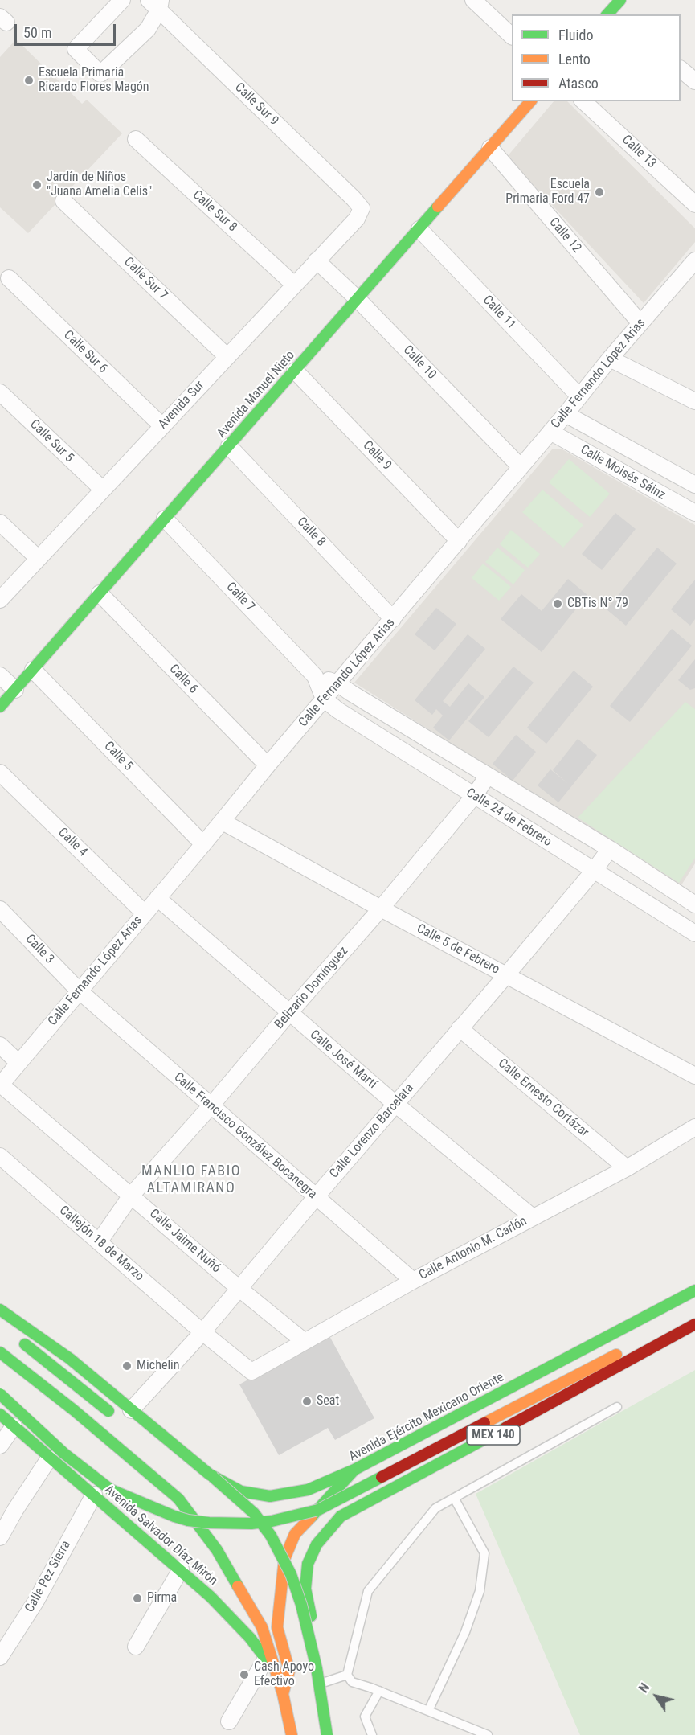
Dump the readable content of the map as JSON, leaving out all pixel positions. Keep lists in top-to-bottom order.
{
  "streets": {
    "main road": [
      "Avenida Manuel Nieto",
      "Avenida Ejército Mexicano Oriente",
      "MEX 140",
      "Avenida Salvador Díaz Mirón"
    ],
    "street": [
      "Calle Sur 9",
      "Calle 13",
      "Calle Sur 8",
      "Calle 12",
      "Calle Sur 7",
      "Calle 11",
      "Calle Sur 6",
      "Calle 10",
      "Calle Fernando López Arias",
      "Avenida Sur",
      "Calle Sur 5",
      "Calle 9",
      "Calle Moisés Sáinz",
      "Calle 8",
      "Calle 7",
      "Calle 6",
      "Calle 5",
      "Calle 24 de Febrero",
      "Calle 4",
      "Calle 3",
      "Calle 5 de Febrero",
      "Belizario Domínguez",
      "Calle José Martí",
      "Calle Ernesto Cortázar",
      "Calle Lorenzo Barcelata",
      "Calle Francisco González Bocanegra",
      "Calle Jaime Nuñó",
      "Callejón 18 de Marzo",
      "Calle Antonio M. Carlón",
      "Calle Pez Sierra"
    ]
  },
  "crossings": [
    ["Calle Sur 9", "Avenida Sur"],
    ["Calle Sur 8", "Avenida Sur"],
    ["Calle 12", "Calle Fernando López Arias"],
    ["Calle 12", "Avenida Manuel Nieto"],
    ["Calle Sur 7", "Avenida Sur"],
    ["Calle 11", "Calle Fernando López Arias"],
    ["Calle 11", "Avenida Manuel Nieto"],
    ["Calle Sur 6", "Avenida Sur"],
    ["Calle 10", "Calle Fernando López Arias"],
    ["Calle 10", "Avenida Manuel Nieto"],
    ["Calle 10", "Avenida Sur"],
    ["Calle Fernando López Arias", "Calle 9"],
    ["Calle Fernando López Arias", "Calle Moisés Sáinz"],
    ["Calle Fernando López Arias", "Calle 8"],
    ["Calle Fernando López Arias", "Calle 7"],
    ["Calle Fernando López Arias", "Calle 6"],
    ["Calle Fernando López Arias", "Calle 5"],
    ["Calle Fernando López Arias", "Calle 24 de Febrero"],
    ["Calle Fernando López Arias", "Calle 4"],
    ["Calle Fernando López Arias", "Calle 3"],
    ["Calle Fernando López Arias", "Calle 5 de Febrero"],
    ["Calle Fernando López Arias", "Calle José Martí"],
    ["Calle Fernando López Arias", "Calle Francisco González Bocanegra"],
    ["Calle Fernando López Arias", "Calle Jaime Nuñó"],
    ["Avenida Manuel Nieto", "Calle 9"],
    ["Avenida Manuel Nieto", "Calle 8"],
    ["Avenida Manuel Nieto", "Calle 7"],
    ["Avenida Manuel Nieto", "Calle 6"],
    ["Avenida Manuel Nieto", "Calle 5"],
    ["Avenida Sur", "Calle Sur 5"],
    ["Calle 7", "Calle 24 de Febrero"],
    ["Calle 24 de Febrero", "Belizario Domínguez"],
    ["Calle 24 de Febrero", "Calle Lorenzo Barcelata"],
    ["Calle 3", "Calle Francisco González Bocanegra"],
    ["Calle 5 de Febrero", "Belizario Domínguez"],
    ["Calle 5 de Febrero", "Calle Lorenzo Barcelata"],
    ["Belizario Domínguez", "Calle José Martí"],
    ["Belizario Domínguez", "Calle Francisco González Bocanegra"],
    ["Belizario Domínguez", "Calle Jaime Nuñó"],
    ["Belizario Domínguez", "Callejón 18 de Marzo"],
    ["Calle José Martí", "Calle Lorenzo Barcelata"],
    ["Calle José Martí", "Calle Antonio M. Carlón"],
    ["Calle Ernesto Cortázar", "Calle Lorenzo Barcelata"],
    ["Calle Ernesto Cortázar", "Calle Antonio M. Carlón"],
    ["Calle Lorenzo Barcelata", "Calle Francisco González Bocanegra"],
    ["Calle Lorenzo Barcelata", "Calle Jaime Nuñó"],
    ["Calle Lorenzo Barcelata", "Callejón 18 de Marzo"],
    ["Calle Francisco González Bocanegra", "Calle Antonio M. Carlón"],
    ["Calle Jaime Nuñó", "Calle Antonio M. Carlón"],
    ["Callejón 18 de Marzo", "Calle Antonio M. Carlón"],
    ["Avenida Ejército Mexicano Oriente", "Avenida Salvador Díaz Mirón"],
    ["Avenida Salvador Díaz Mirón", "Calle Pez Sierra"]
  ],
  "districts": ["MANLIO FABIO ALTAMIRANO"],
  "places": [
    "Escuela Primaria Ricardo Flores Magón",
    "Jardín de Niños \"Juana Amelia Celis\"",
    "Escuela Primaria Ford 47",
    "CBTis N° 79",
    "Michelin",
    "Seat",
    "Pirma",
    "Cash Apoyo Efectivo"
  ],
  "legend": ["Fluido", "Lento", "Atasco"],
  "scale_bar": "50 m",
  "north": "top left"
}
